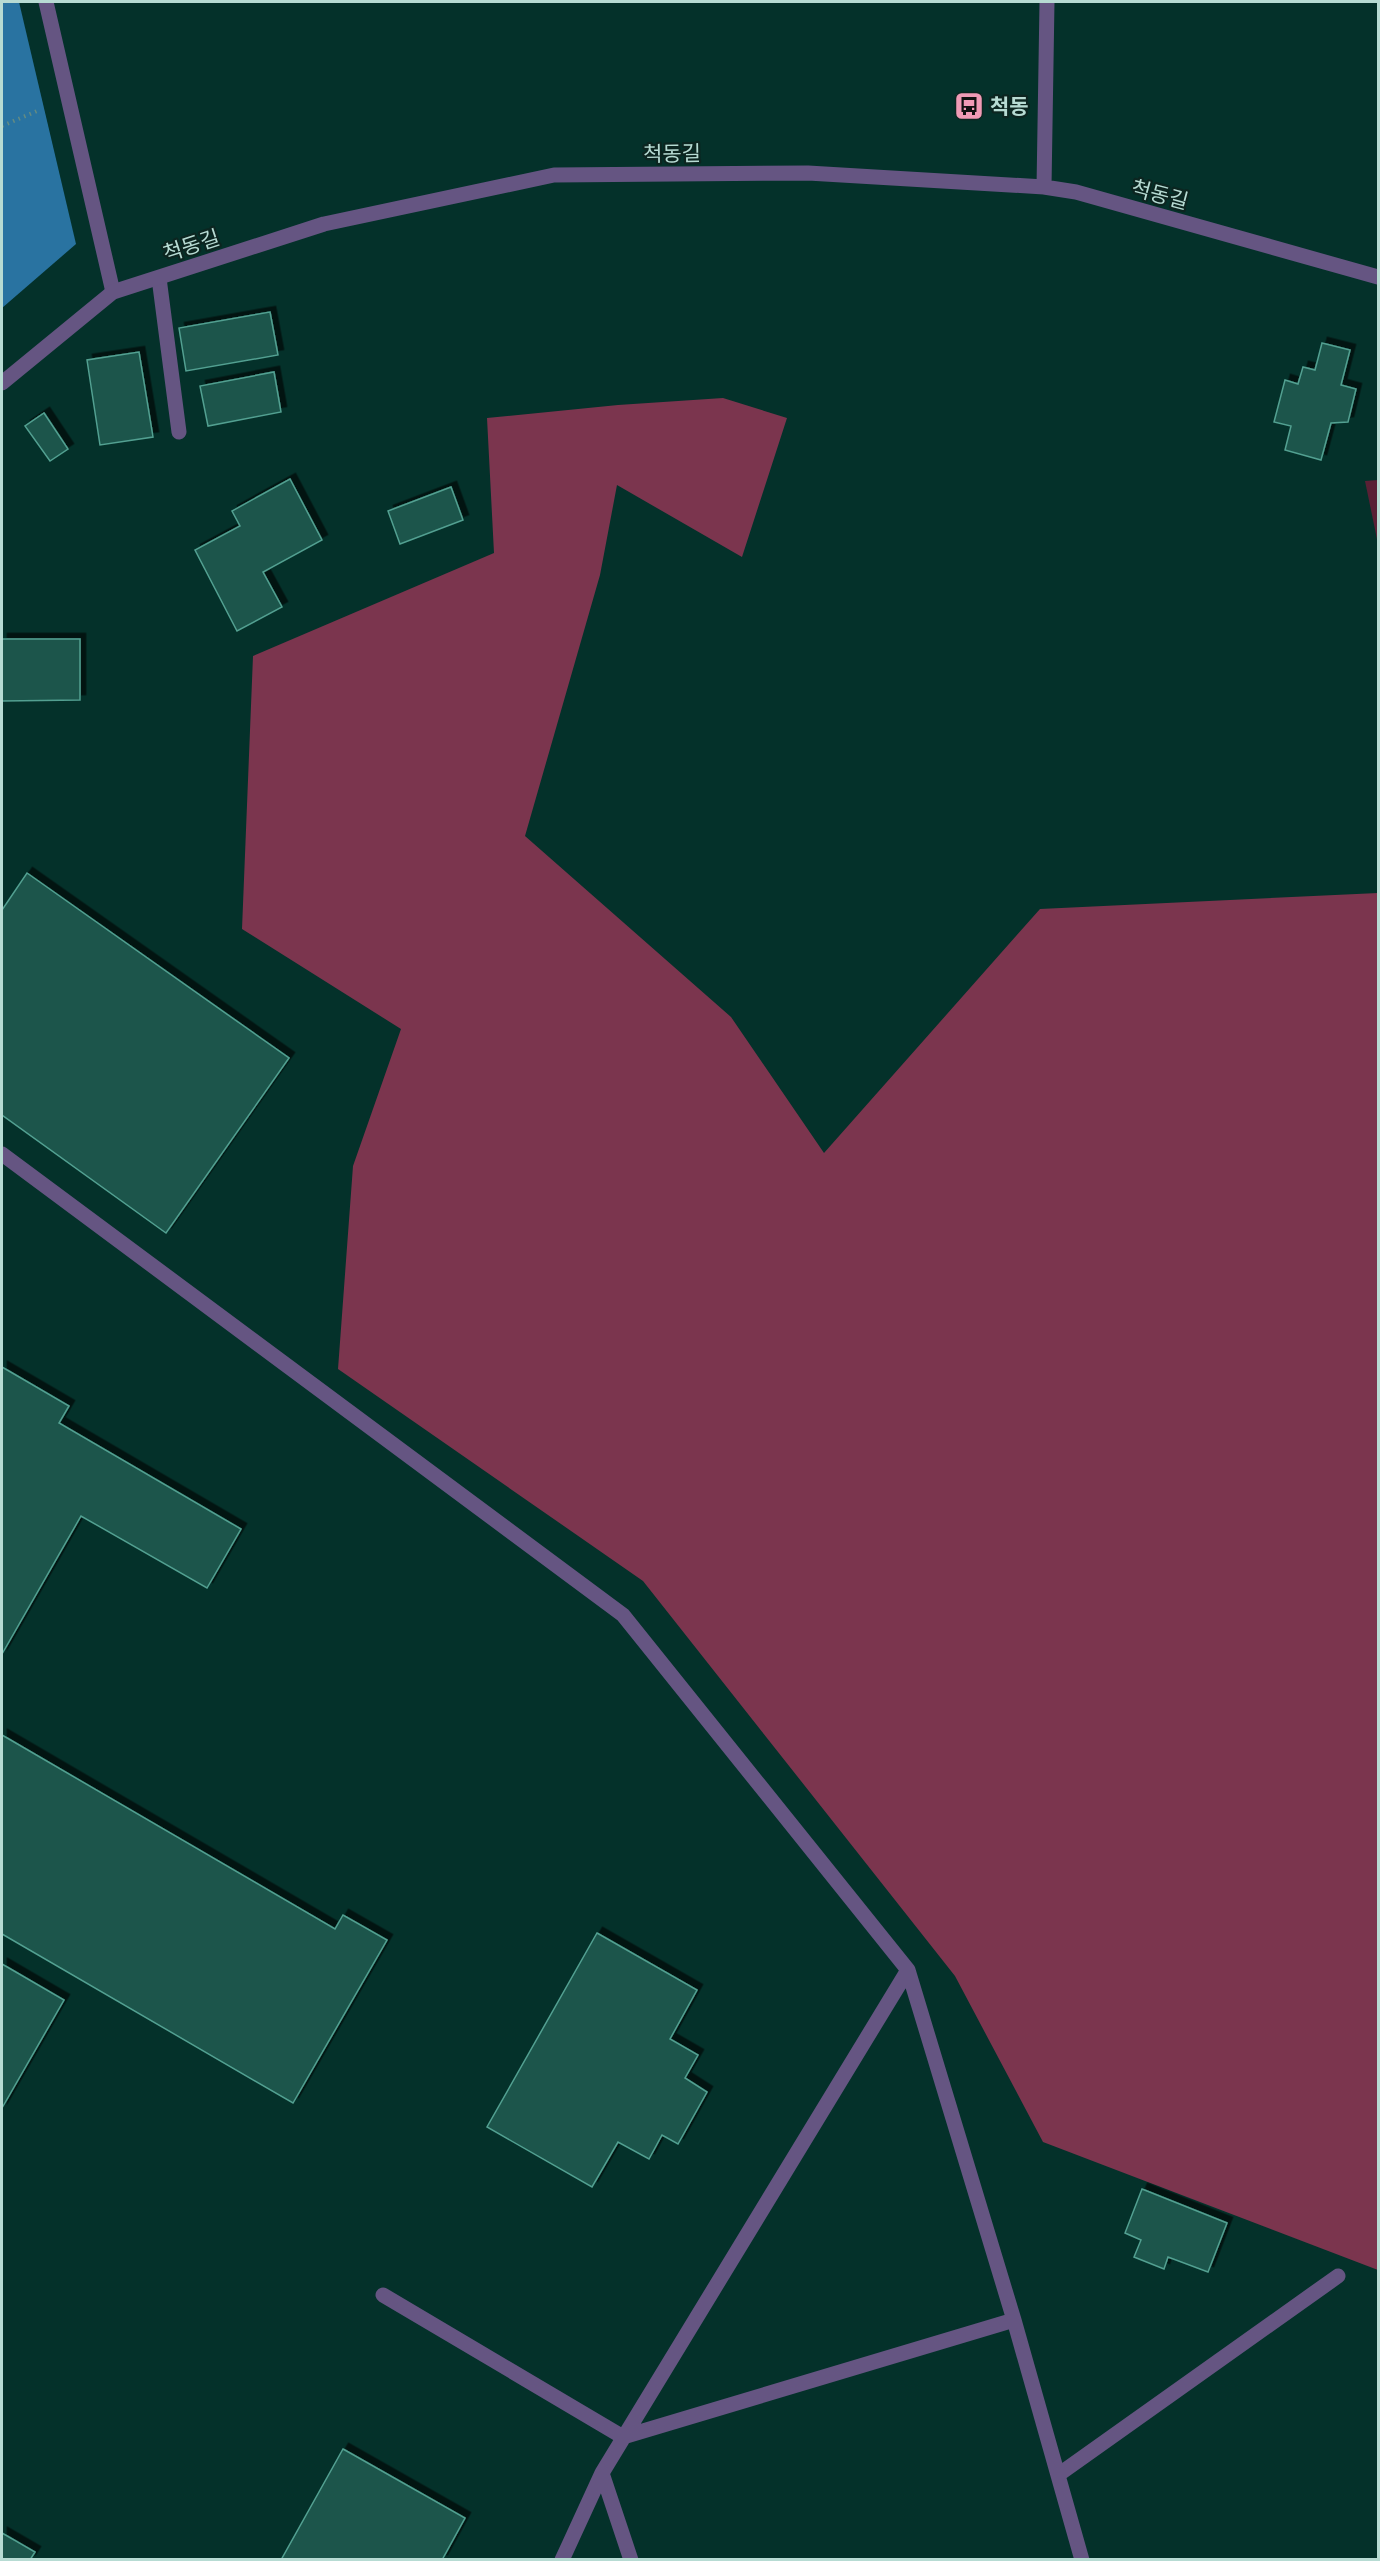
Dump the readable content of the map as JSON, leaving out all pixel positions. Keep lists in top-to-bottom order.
{
  "streets": {
    "street": ["척동길"]
  },
  "places": {
    "bus stop": ["척동"]
  }
}
